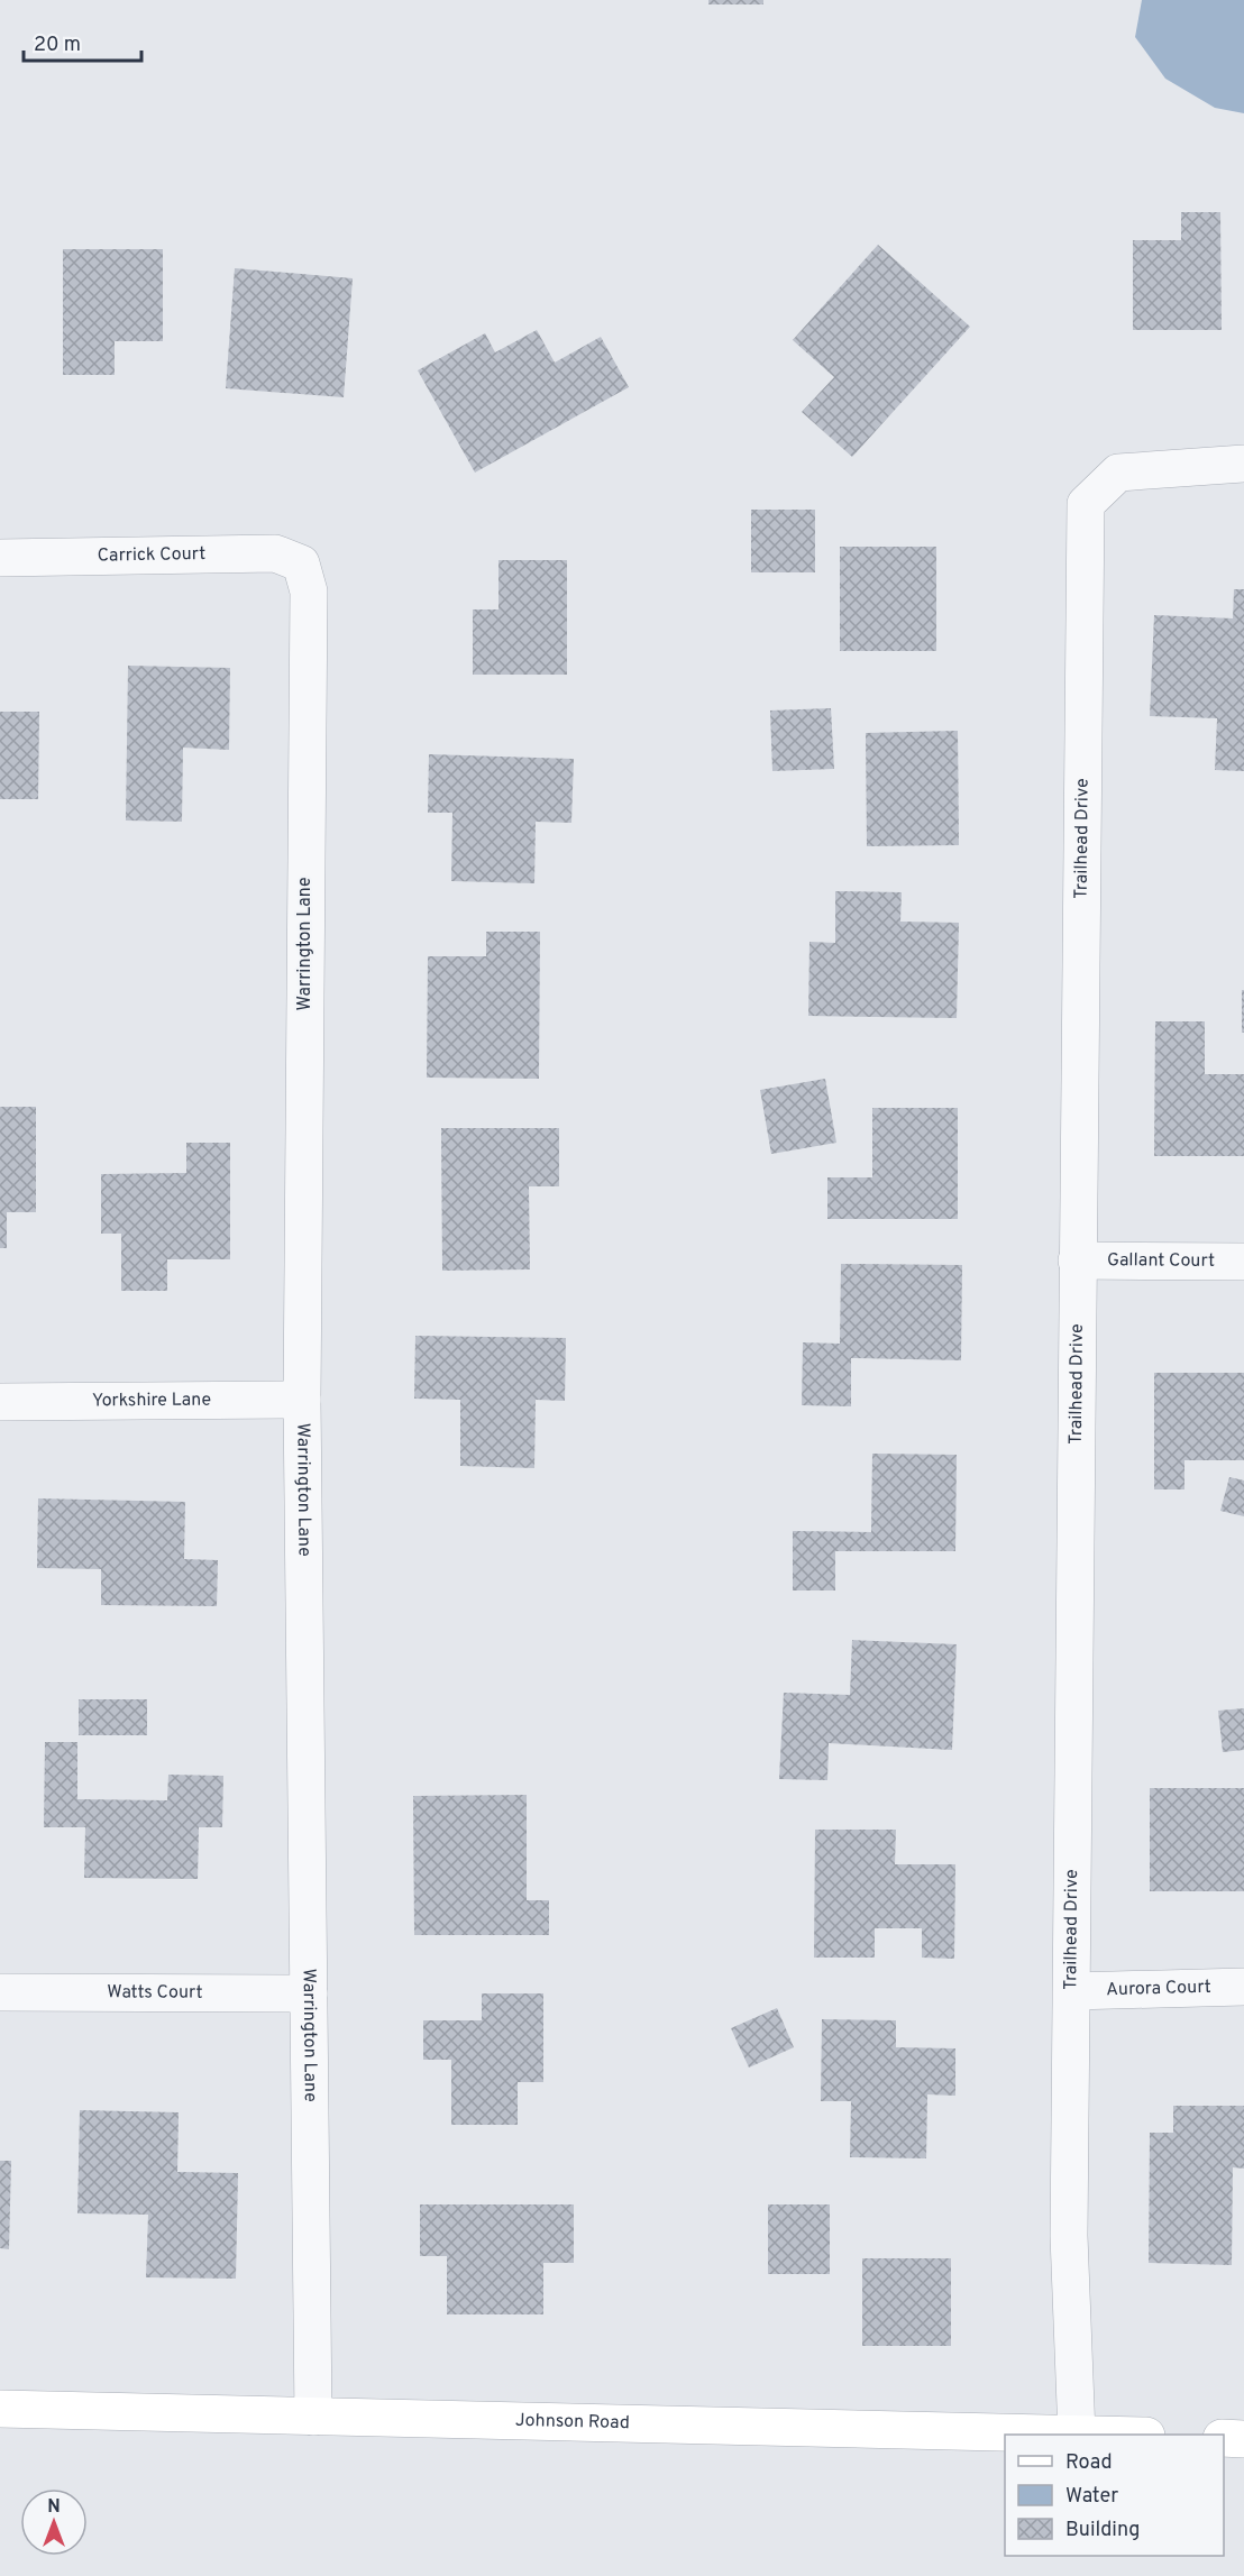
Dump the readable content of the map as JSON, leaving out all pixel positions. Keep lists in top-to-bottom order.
{
  "streets": {
    "street": [
      "Carrick Court",
      "Trailhead Drive",
      "Warrington Lane",
      "Gallant Court",
      "Yorkshire Lane",
      "Aurora Court",
      "Watts Court",
      "Johnson Road"
    ]
  },
  "crossings": [
    ["Carrick Court", "Warrington Lane"],
    ["Trailhead Drive", "Gallant Court"],
    ["Trailhead Drive", "Aurora Court"],
    ["Trailhead Drive", "Johnson Road"],
    ["Warrington Lane", "Yorkshire Lane"],
    ["Warrington Lane", "Watts Court"],
    ["Warrington Lane", "Johnson Road"]
  ],
  "legend": ["Road", "Water", "Building"],
  "scale_bar": "20 m",
  "north": "top"
}
